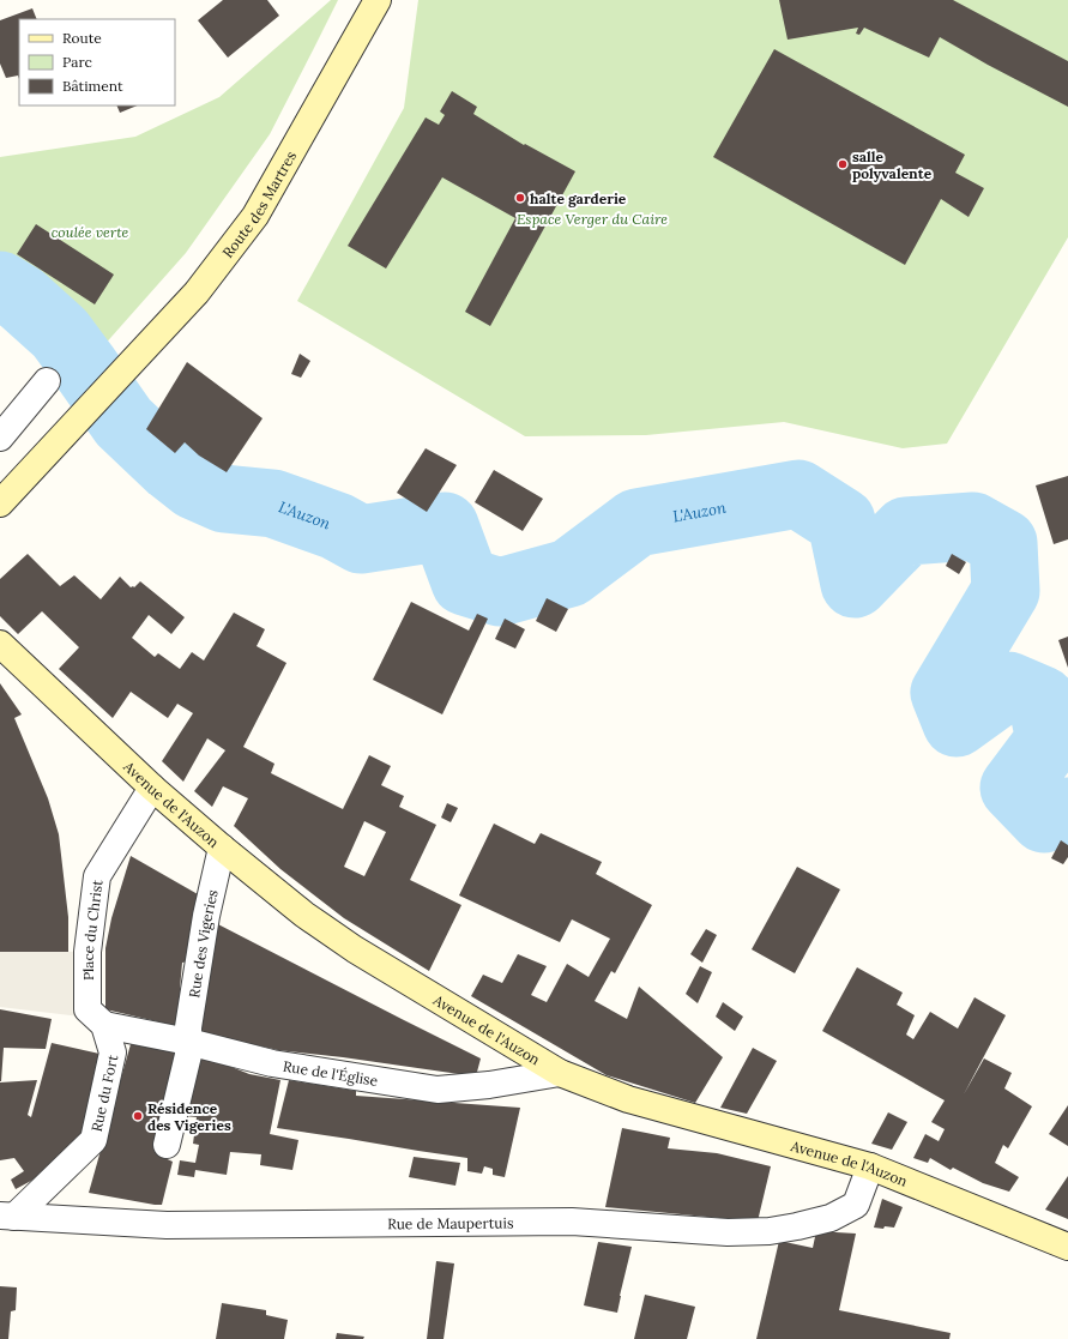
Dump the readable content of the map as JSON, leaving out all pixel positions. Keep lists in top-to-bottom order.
{
  "streets": {
    "main road": ["Route des Martres", "Avenue de l'Auzon"],
    "street": [
      "Place du Christ",
      "Rue des Vigeries",
      "Rue de l'Église",
      "Rue du Fort",
      "Rue de Maupertuis"
    ]
  },
  "crossings": [
    ["Avenue de l'Auzon", "Place du Christ"],
    ["Avenue de l'Auzon", "Rue des Vigeries"],
    ["Avenue de l'Auzon", "Rue de l'Église"],
    ["Avenue de l'Auzon", "Rue de Maupertuis"],
    ["Place du Christ", "Rue de l'Église"],
    ["Place du Christ", "Rue du Fort"],
    ["Rue des Vigeries", "Rue de l'Église"],
    ["Rue de l'Église", "Rue du Fort"],
    ["Rue du Fort", "Rue de Maupertuis"]
  ],
  "water": ["L'Auzon"],
  "parks": ["Espace Verger du Caire", "coulée verte"],
  "places": ["salle polyvalente", "halte garderie", "Résidence des Vigeries"],
  "legend": ["Route", "Parc", "Bâtiment"]
}
